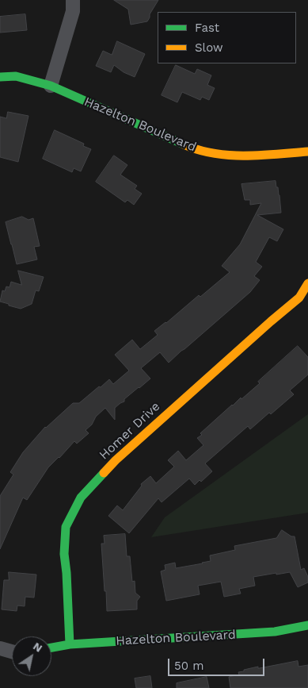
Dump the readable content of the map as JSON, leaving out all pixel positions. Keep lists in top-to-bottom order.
{
  "streets": {
    "street": ["Hazelton Boulevard", "Homer Drive"]
  },
  "crossings": [
    ["Hazelton Boulevard", "Homer Drive"]
  ],
  "legend": ["Fast", "Slow"],
  "scale_bar": "50 m",
  "north": "top right"
}
